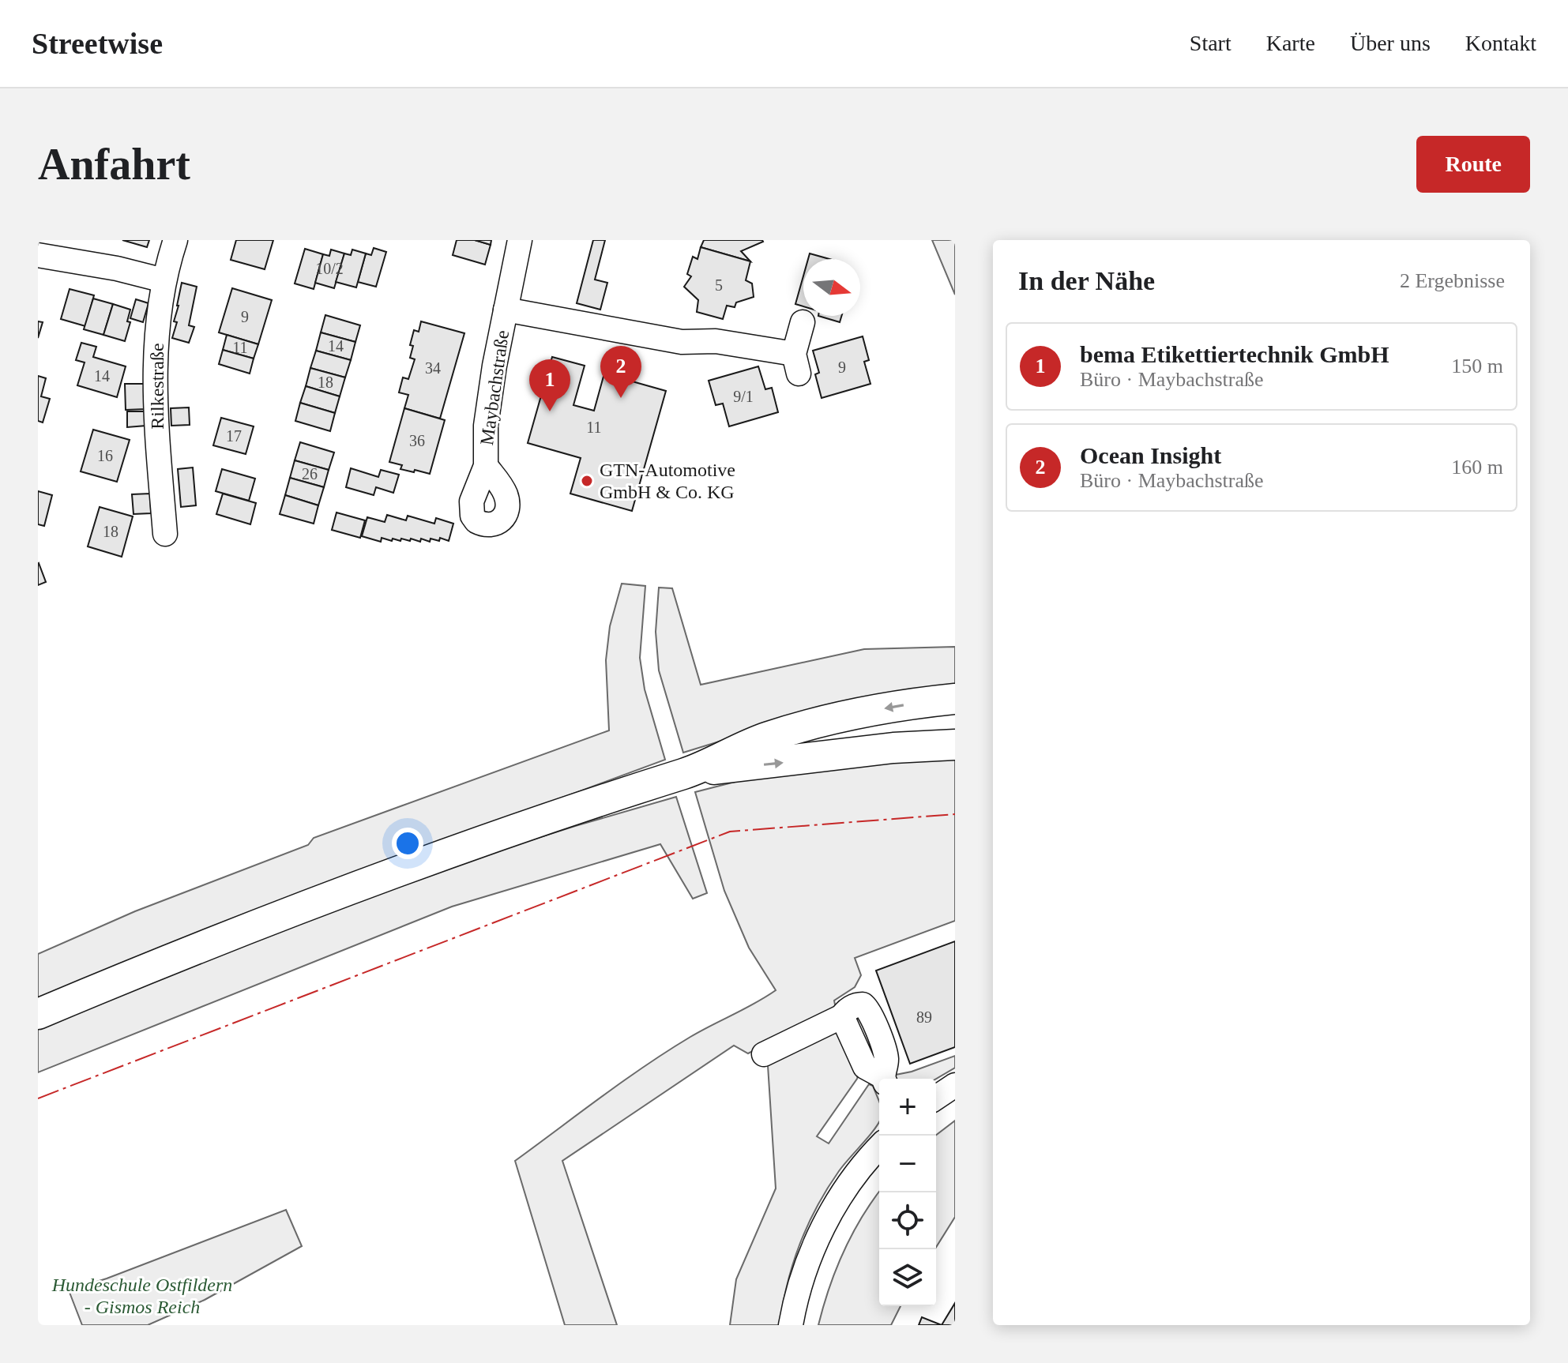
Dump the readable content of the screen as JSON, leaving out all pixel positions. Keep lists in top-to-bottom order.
{
  "streets": {
    "street": ["Rilkestraße", "Maybachstraße"]
  },
  "parks": ["Hundeschule Ostfildern - Gismos Reich"],
  "places": ["GTN-Automotive GmbH & Co. KG"],
  "house_numbers": [
    "10/2",
    "5",
    "9",
    "14",
    "11",
    "9",
    "34",
    "14",
    "18",
    "9/1",
    "11",
    "17",
    "36",
    "16",
    "26",
    "18",
    "89"
  ],
  "north": "right",
  "page": {
    "header": "Streetwise",
    "nav": [
      "Start",
      "Karte",
      "Über uns",
      "Kontakt"
    ],
    "buttons": "Route",
    "title": "Anfahrt",
    "heading": ["In der Nähe", "2 Ergebnisse"],
    "list": [
      {
        "mark": "1",
        "name": "bema Etikettiertechnik GmbH",
        "note": "Büro · Maybachstraße",
        "value": "150 m"
      },
      {
        "mark": "2",
        "name": "Ocean Insight",
        "note": "Büro · Maybachstraße",
        "value": "160 m"
      }
    ],
    "pins": ["2", "1"],
    "map_buttons": ["+", "−"]
  }
}
